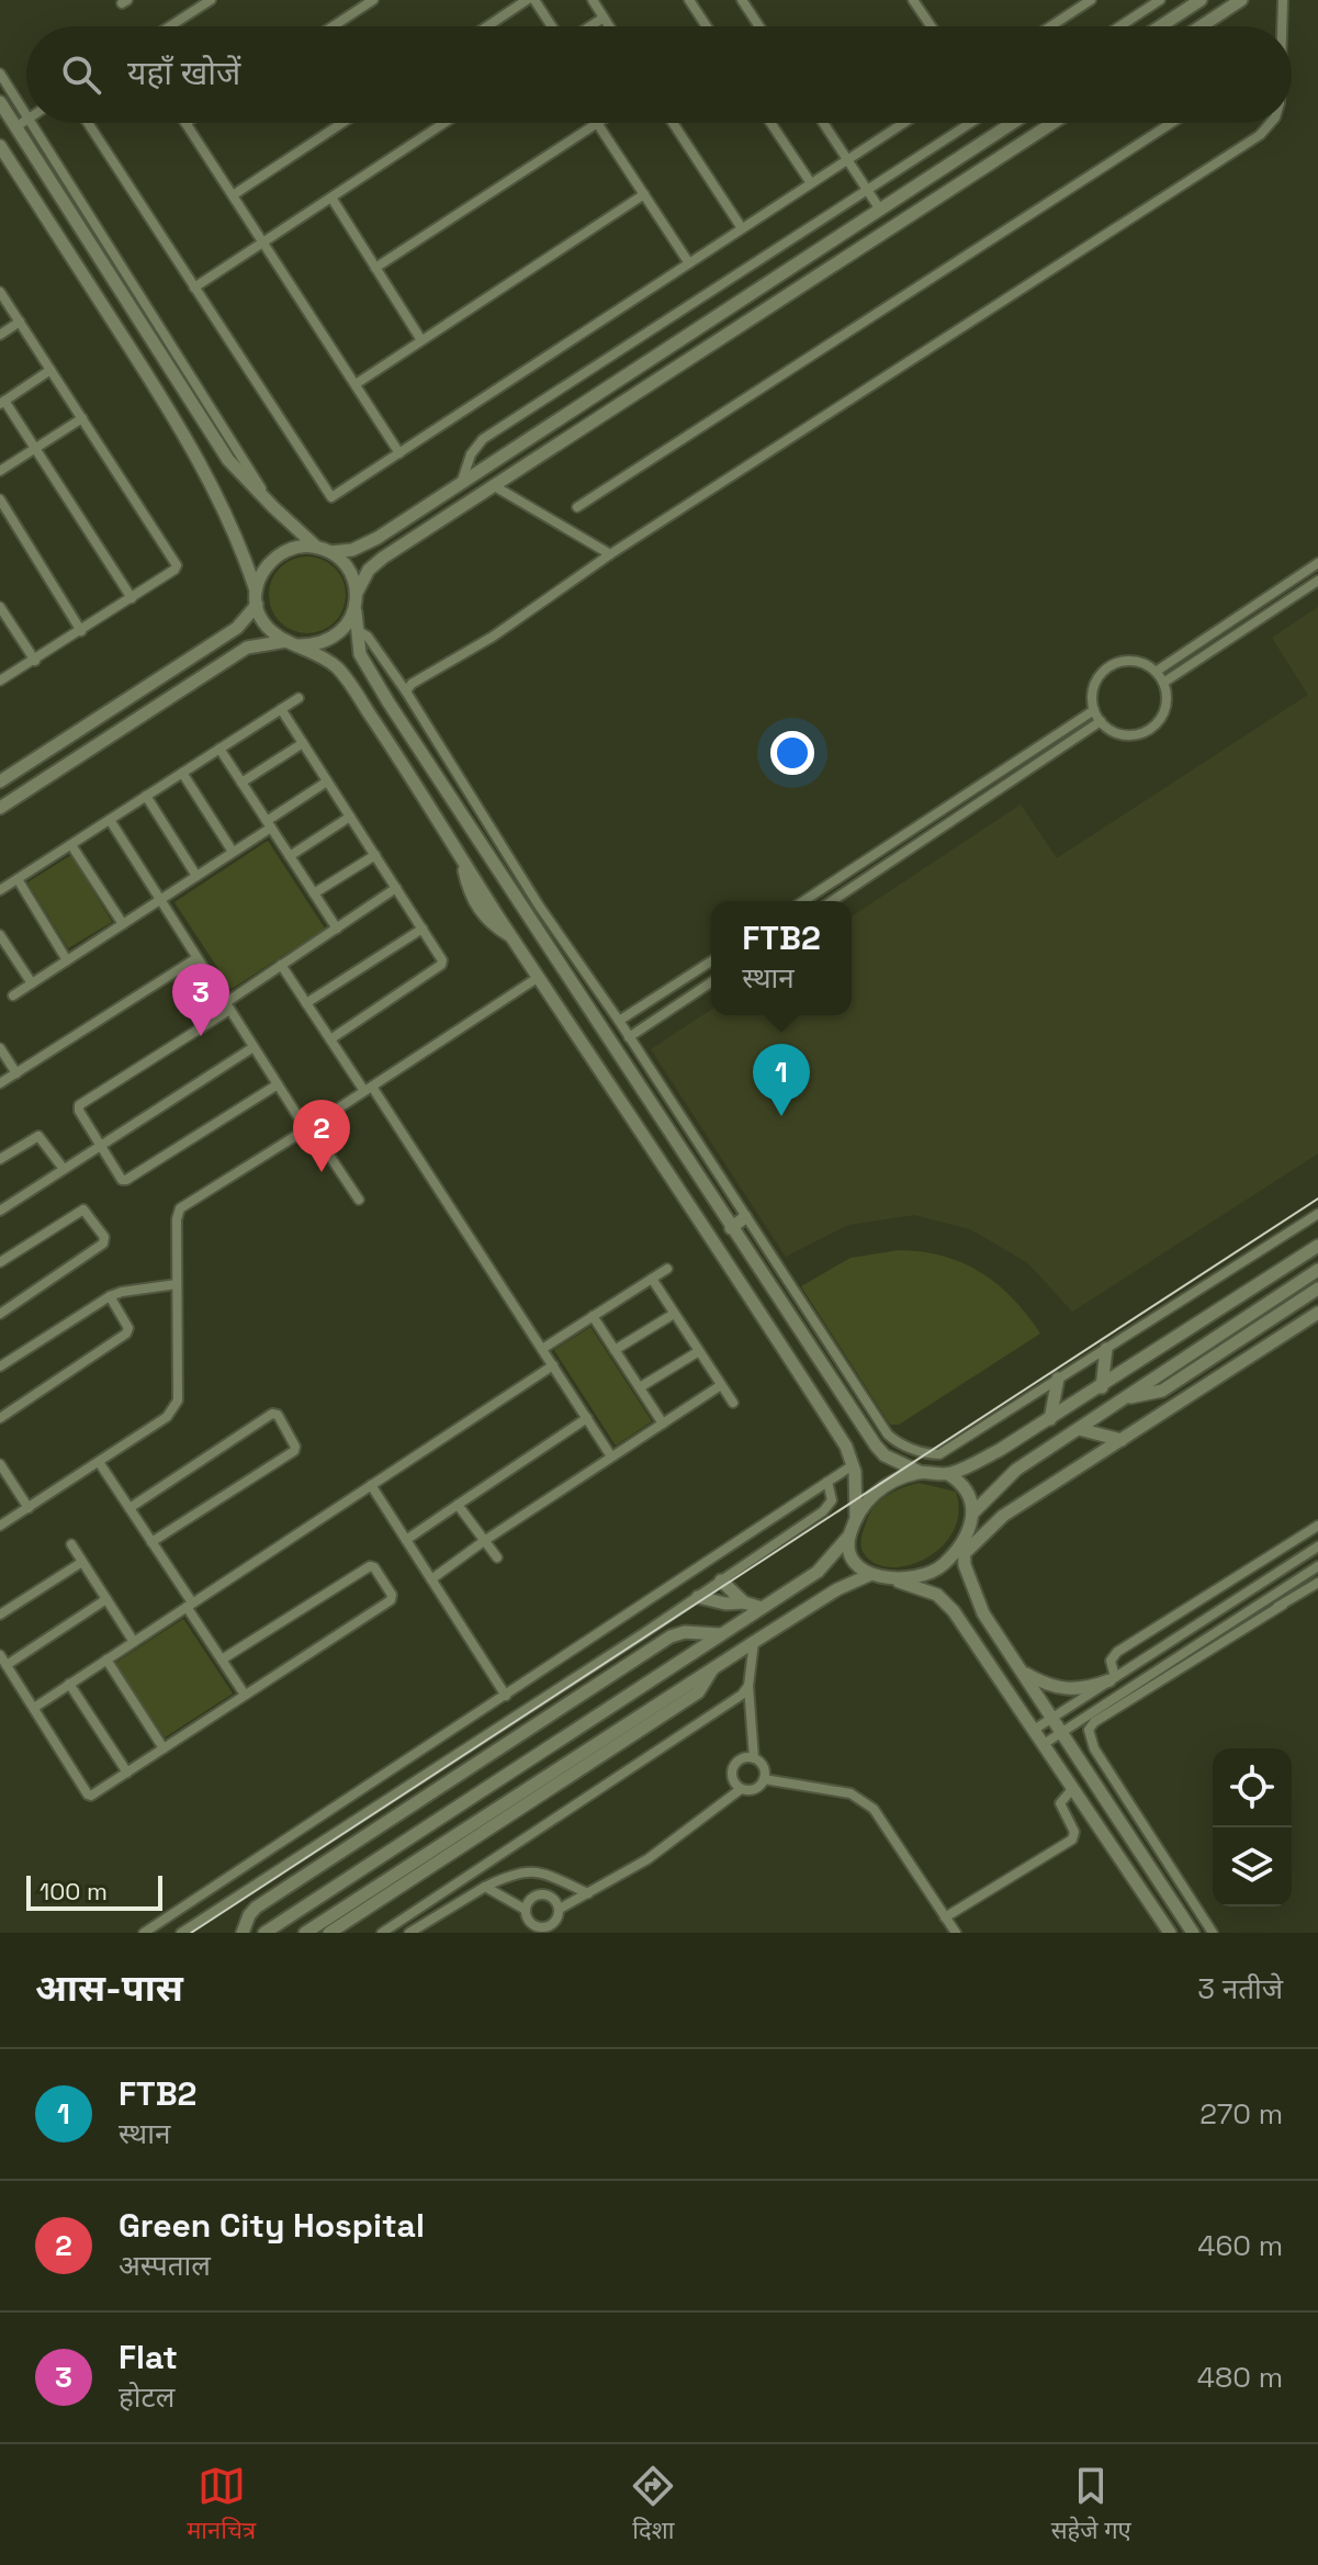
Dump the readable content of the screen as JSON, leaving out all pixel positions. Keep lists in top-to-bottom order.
{
  "scale_bar": "100 m",
  "page": {
    "search": "यहाँ खोजें",
    "popup": ["FTB2", "स्थान"],
    "pins": ["3", "1", "2"],
    "scale": "100 m",
    "heading": ["आस-पास", "3 नतीजे"],
    "list": [
      {
        "mark": "1",
        "name": "FTB2",
        "note": "स्थान",
        "value": "270 m"
      },
      {
        "mark": "2",
        "name": "Green City Hospital",
        "note": "अस्पताल",
        "value": "460 m"
      },
      {
        "mark": "3",
        "name": "Flat",
        "note": "होटल",
        "value": "480 m"
      }
    ],
    "nav": ["मानचित्र", "दिशा", "सहेजे गए"]
  }
}
